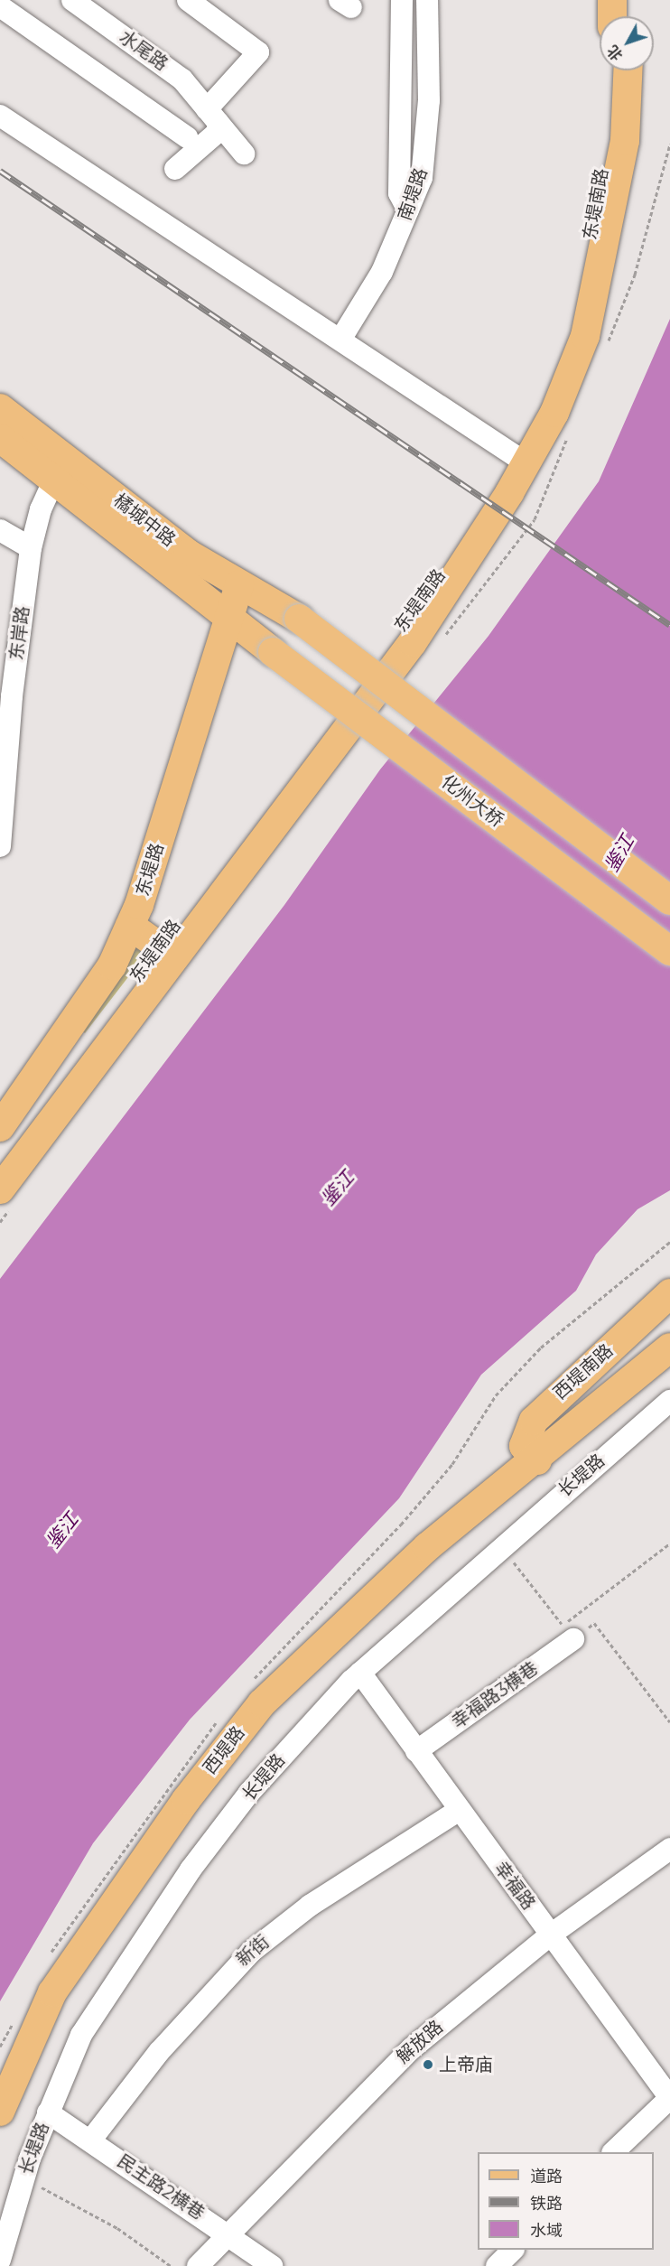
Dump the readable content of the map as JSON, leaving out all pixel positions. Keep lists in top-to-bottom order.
{
  "streets": {
    "main road": [
      "东堤南路",
      "橘城中路",
      "化州大桥",
      "东堤路",
      "西堤南路",
      "西堤路"
    ],
    "street": [
      "水尾路",
      "南堤路",
      "东岸路",
      "长堤路",
      "幸福路3横巷",
      "幸福路",
      "新街",
      "解放路",
      "民主路2横巷"
    ]
  },
  "crossings": [
    ["橘城中路", "东岸路"],
    ["橘城中路", "化州大桥"],
    ["橘城中路", "东堤路"],
    ["西堤南路", "西堤路"],
    ["长堤路", "幸福路"],
    ["长堤路", "民主路2横巷"],
    ["幸福路3横巷", "幸福路"],
    ["幸福路", "新街"],
    ["幸福路", "解放路"],
    ["新街", "民主路2横巷"],
    ["解放路", "民主路2横巷"]
  ],
  "water": ["鉴江"],
  "places": ["上帝庙"],
  "legend": ["道路", "铁路", "水域"],
  "north": "bottom left"
}
